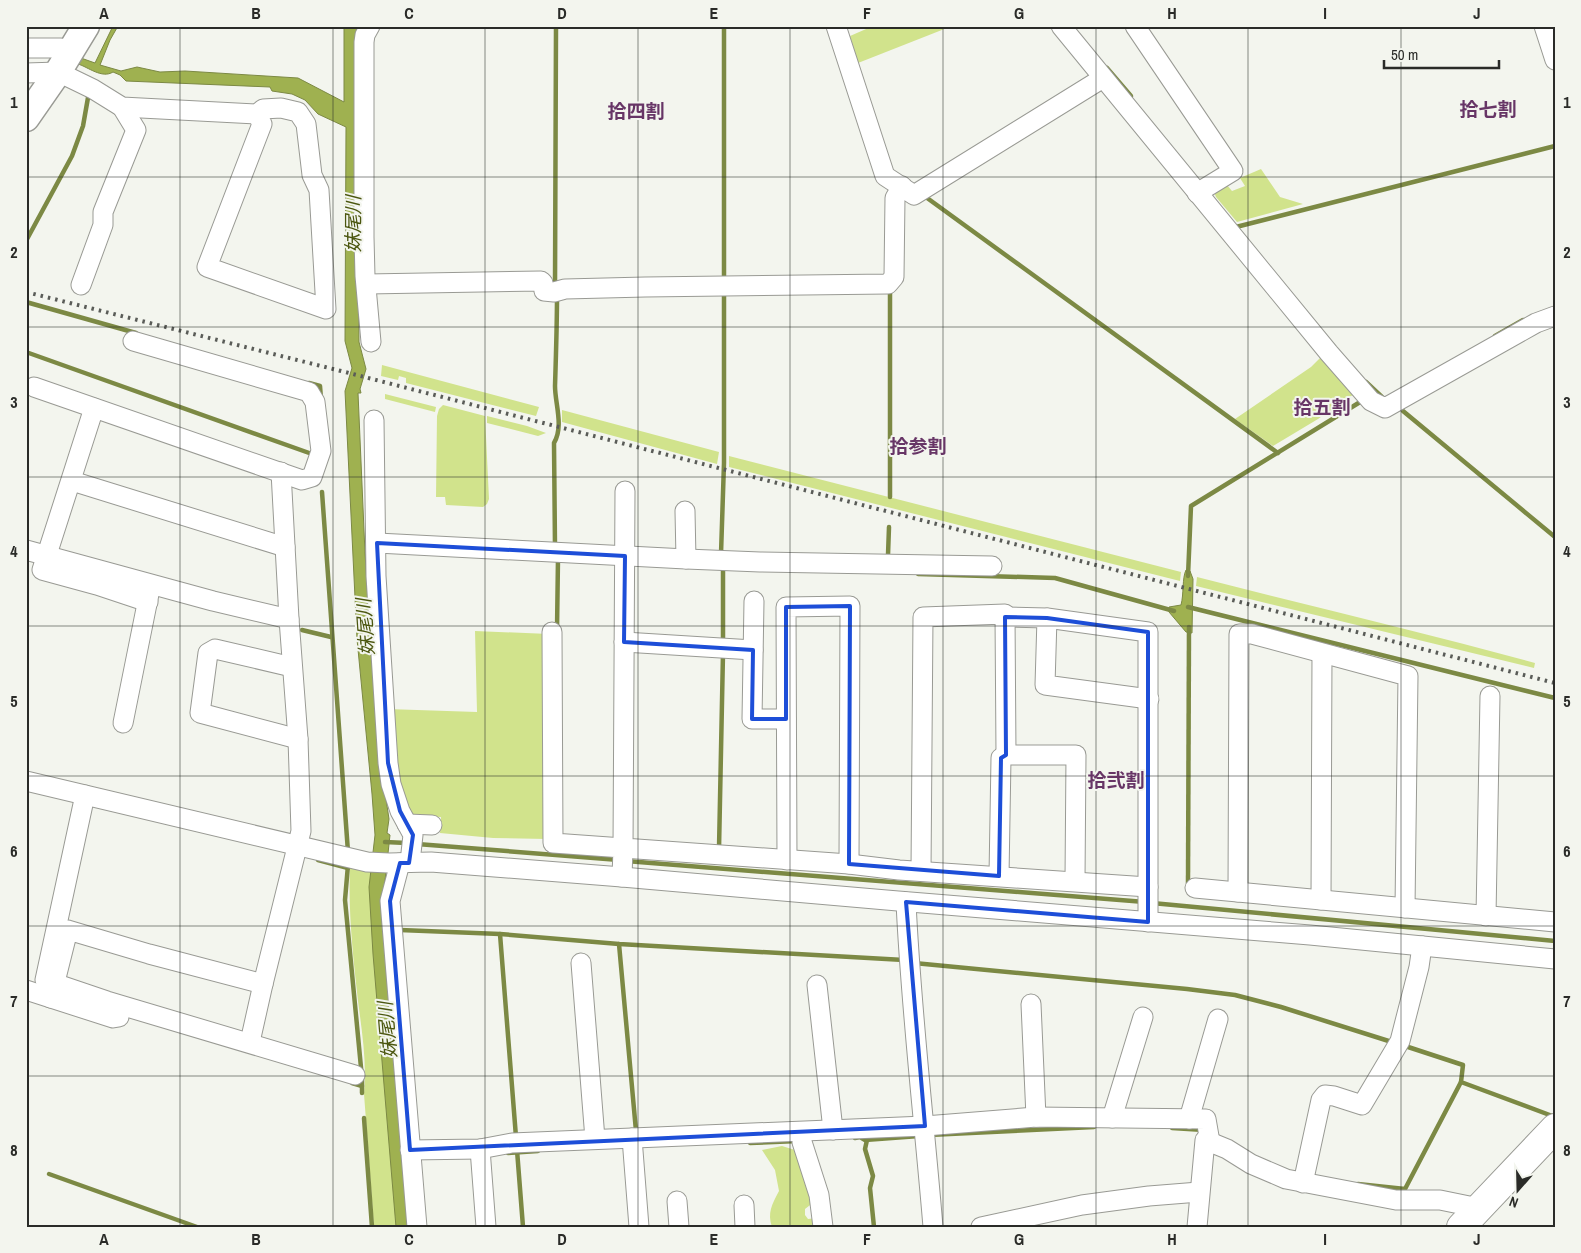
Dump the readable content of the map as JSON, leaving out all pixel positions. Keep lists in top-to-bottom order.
{
  "districts": [
    "拾七割",
    "拾四割",
    "拾五割",
    "拾参割",
    "拾弐割"
  ],
  "water": ["妹尾川"],
  "scale_bar": "50 m",
  "north": "bottom",
  "grid": {
    "columns": [
      "A",
      "B",
      "C",
      "D",
      "E",
      "F",
      "G",
      "H",
      "I",
      "J"
    ],
    "rows": [
      "1",
      "2",
      "3",
      "4",
      "5",
      "6",
      "7",
      "8"
    ]
  }
}
